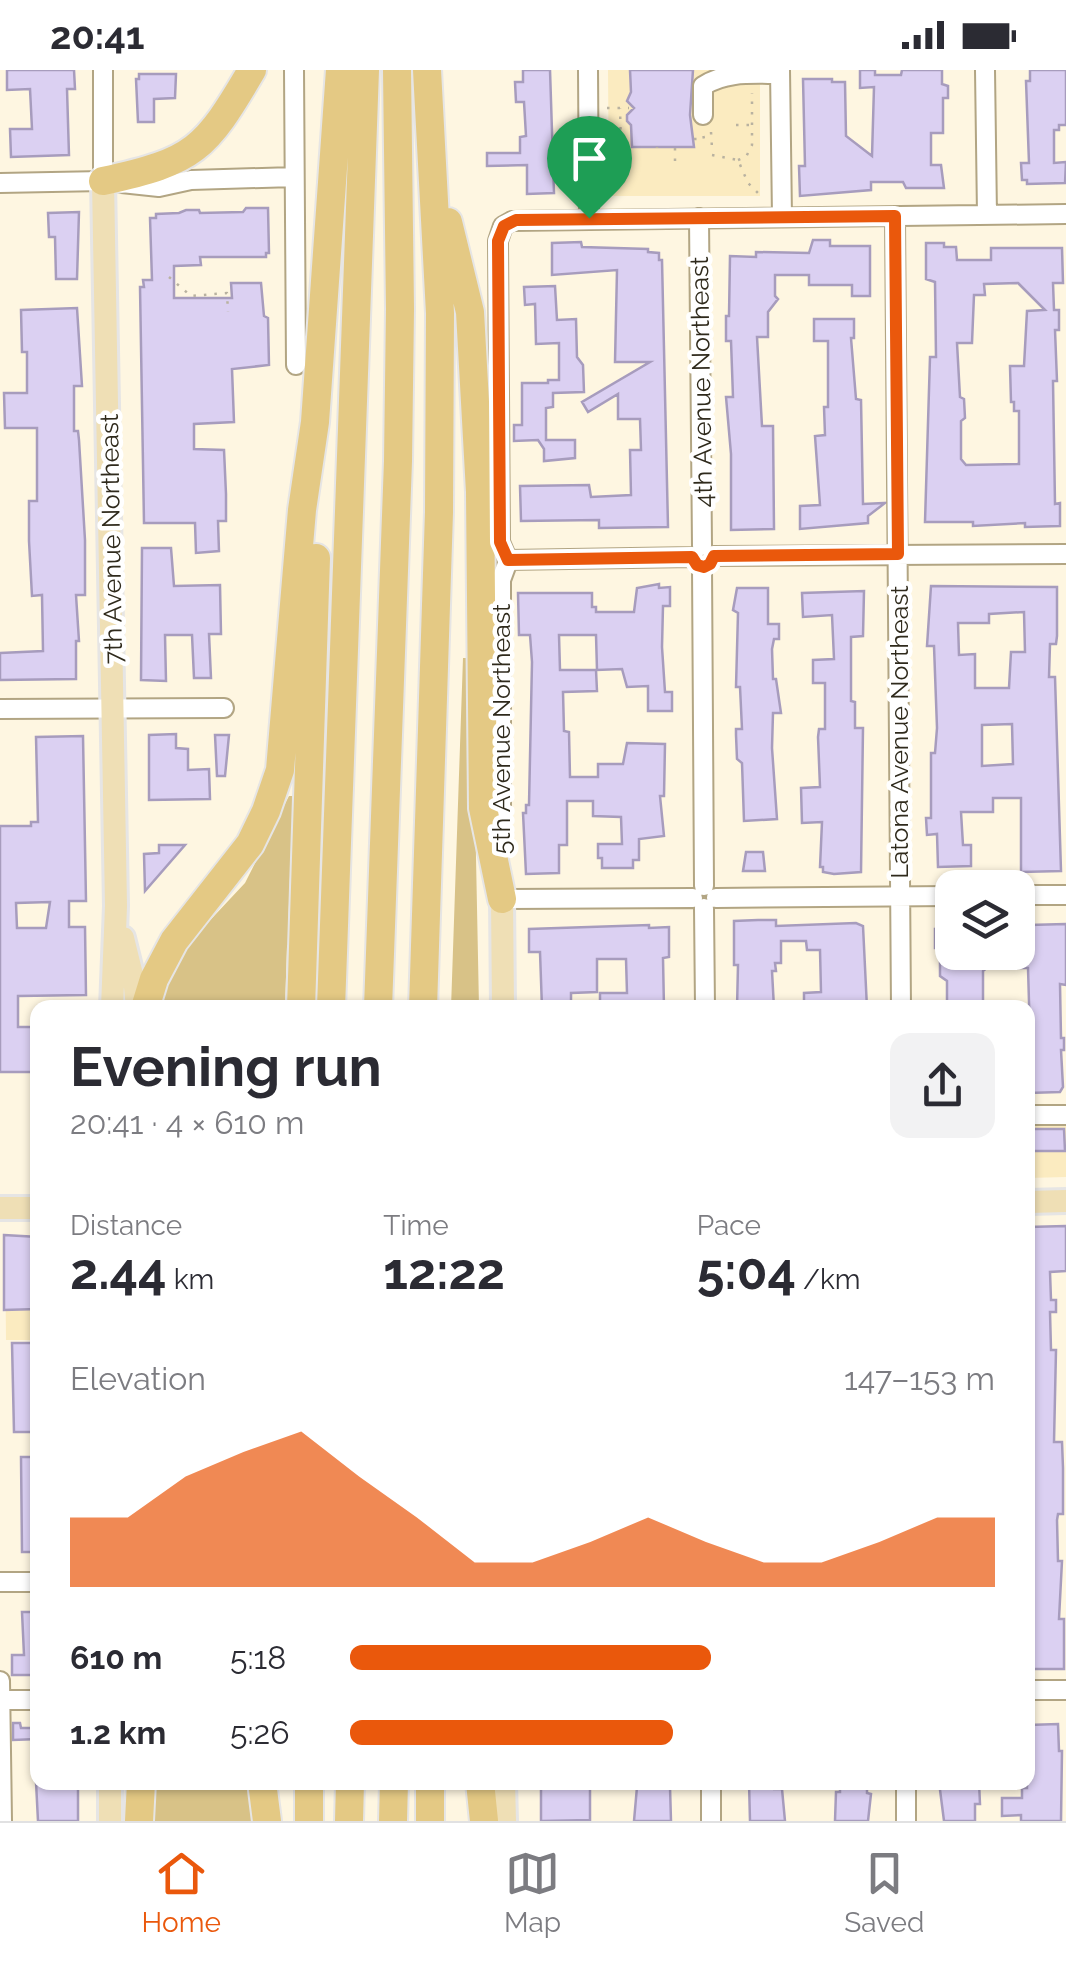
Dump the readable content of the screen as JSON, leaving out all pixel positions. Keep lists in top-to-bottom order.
{
  "streets": {
    "main road": ["7th Avenue Northeast", "5th Avenue Northeast"],
    "street": ["4th Avenue Northeast", "Latona Avenue Northeast"]
  },
  "page": {
    "status": "20:41",
    "heading": ["Evening run", "20:41 · 4 × 610 m"],
    "stats": [
      ["Distance", "2.44 km"],
      ["Time", "12:22"],
      ["Pace", "5:04 /km"]
    ],
    "chart": ["Elevation", "147–153 m"],
    "list": [
      {
        "name": "610 m",
        "note": "5:18"
      },
      {
        "name": "1.2 km",
        "note": "5:26"
      }
    ],
    "tabs": ["Home", "Map", "Saved"]
  }
}
